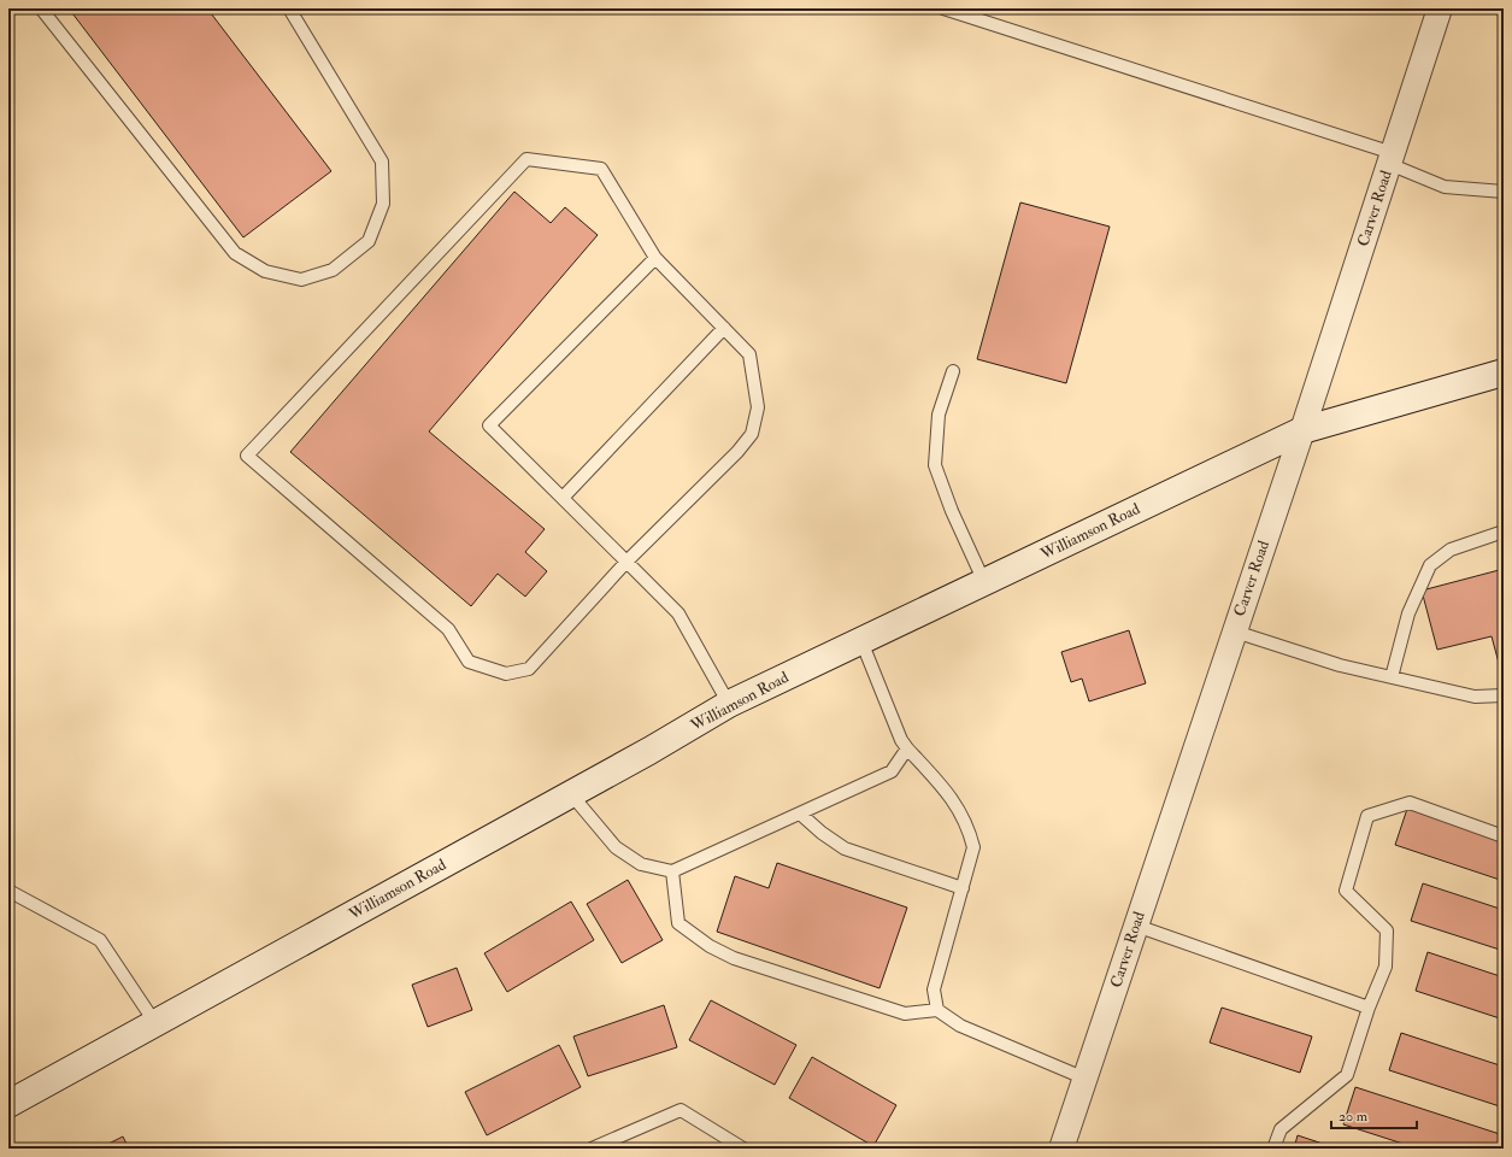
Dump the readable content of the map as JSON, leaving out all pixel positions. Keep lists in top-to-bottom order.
{
  "streets": {
    "main road": ["Williamson Road"],
    "street": ["Carver Road"]
  },
  "crossings": [
    ["Carver Road", "Williamson Road"]
  ],
  "scale_bar": "20 m"
}
